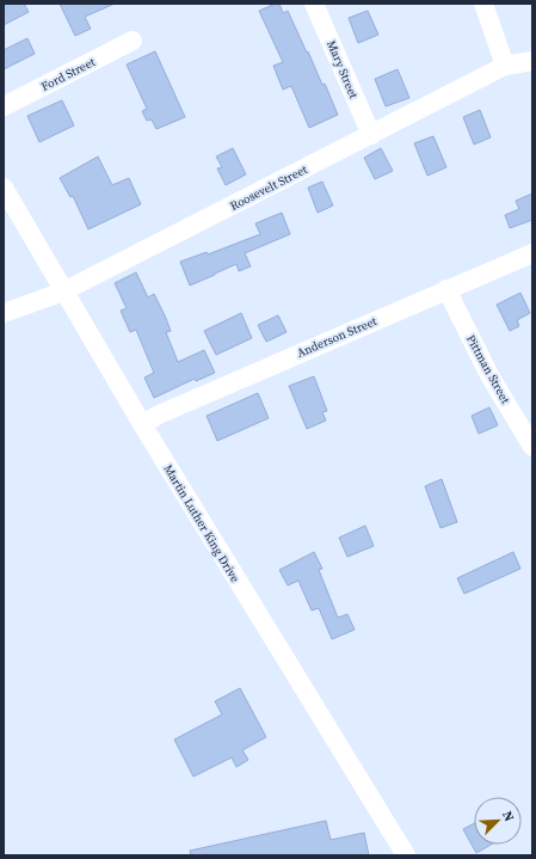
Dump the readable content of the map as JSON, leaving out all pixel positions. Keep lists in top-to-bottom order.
{
  "streets": {
    "street": [
      "Mary Street",
      "Ford Street",
      "Roosevelt Street",
      "Anderson Street",
      "Pittman Street",
      "Martin Luther King Drive"
    ]
  },
  "crossings": [
    ["Mary Street", "Roosevelt Street"],
    ["Roosevelt Street", "Martin Luther King Drive"],
    ["Anderson Street", "Pittman Street"],
    ["Anderson Street", "Martin Luther King Drive"]
  ],
  "north": "top right"
}
